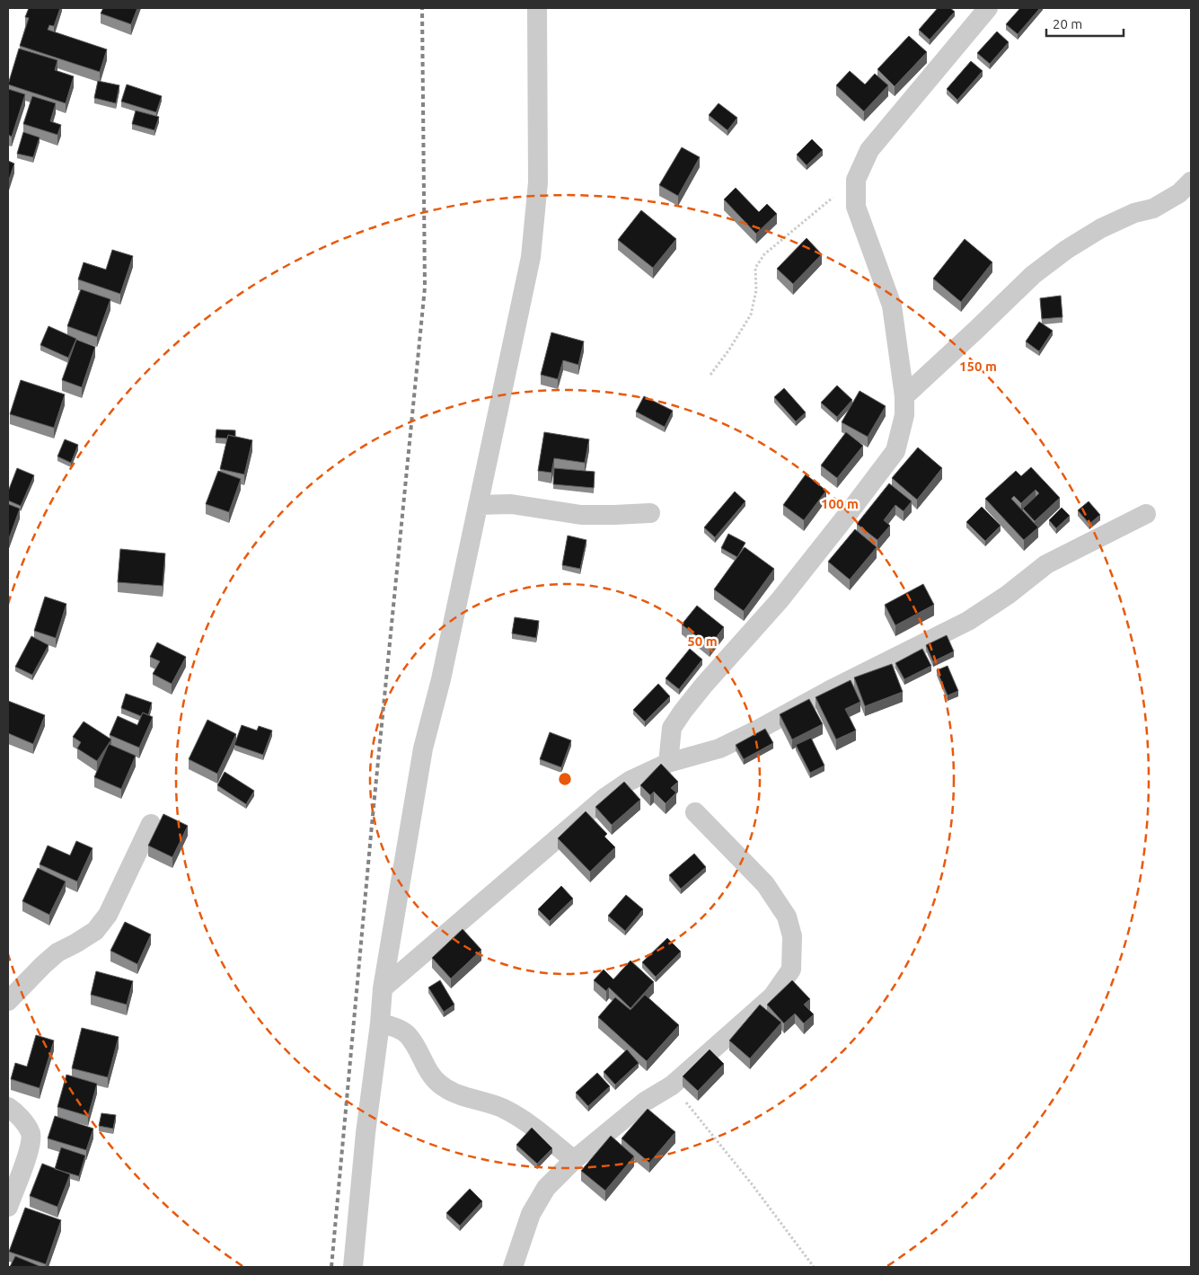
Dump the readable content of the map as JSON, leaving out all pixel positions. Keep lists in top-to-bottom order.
{
  "scale_bar": "20 m",
  "rings": ["150 m", "100 m", "50 m"]
}
